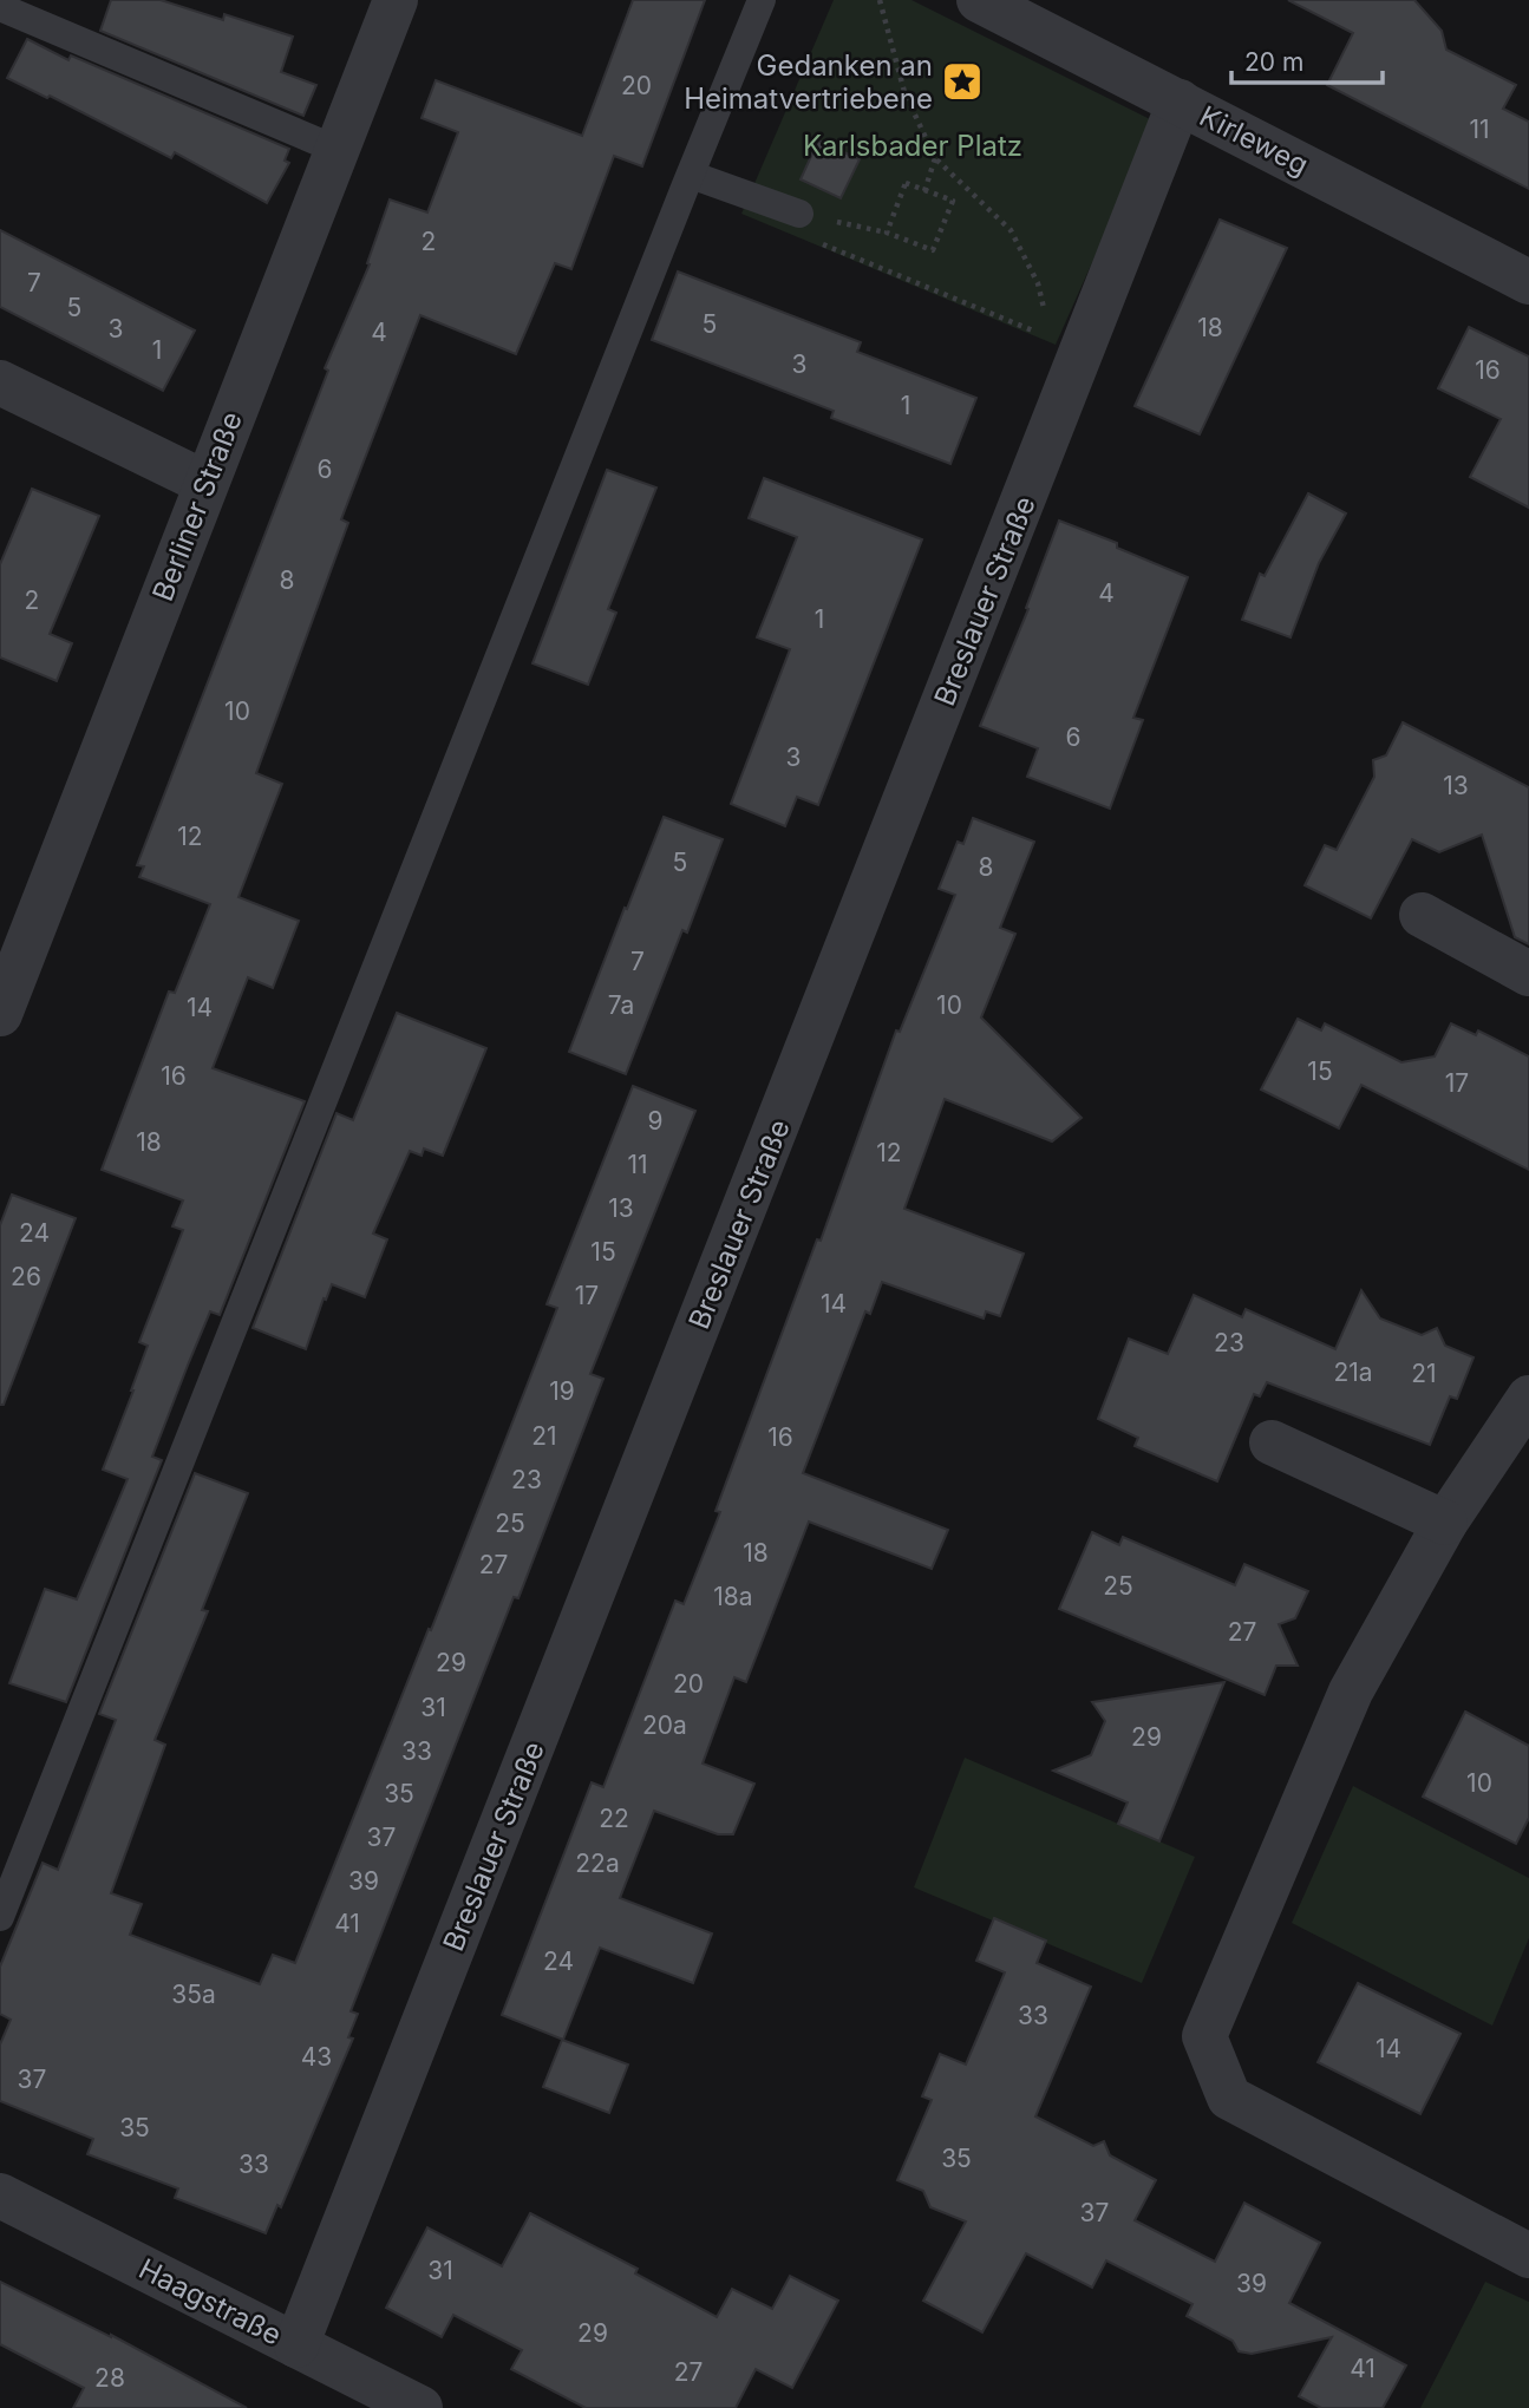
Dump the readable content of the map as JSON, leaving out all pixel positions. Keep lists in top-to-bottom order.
{
  "streets": {
    "street": [
      "Kirleweg",
      "Berliner Straße",
      "Breslauer Straße",
      "Haagstraße"
    ]
  },
  "crossings": [
    ["Kirleweg", "Breslauer Straße"],
    ["Breslauer Straße", "Haagstraße"]
  ],
  "parks": ["Karlsbader Platz"],
  "places": {
    "place": ["Gedanken an Heimatvertriebene"]
  },
  "house_numbers": [
    "20",
    "11",
    "2",
    "7",
    "5",
    "5",
    "18",
    "3",
    "4",
    "1",
    "3",
    "16",
    "1",
    "6",
    "8",
    "4",
    "2",
    "1",
    "10",
    "6",
    "3",
    "13",
    "12",
    "5",
    "8",
    "7",
    "7a",
    "10",
    "14",
    "15",
    "16",
    "17",
    "9",
    "18",
    "12",
    "11",
    "13",
    "24",
    "15",
    "26",
    "17",
    "14",
    "23",
    "21a",
    "21",
    "19",
    "21",
    "16",
    "23",
    "25",
    "18",
    "27",
    "25",
    "18a",
    "27",
    "29",
    "20",
    "31",
    "20a",
    "29",
    "33",
    "10",
    "35",
    "22",
    "37",
    "22a",
    "39",
    "41",
    "24",
    "35a",
    "33",
    "14",
    "43",
    "37",
    "35",
    "35",
    "33",
    "37",
    "31",
    "39",
    "29",
    "41",
    "27",
    "28"
  ],
  "scale_bar": "20 m"
}
